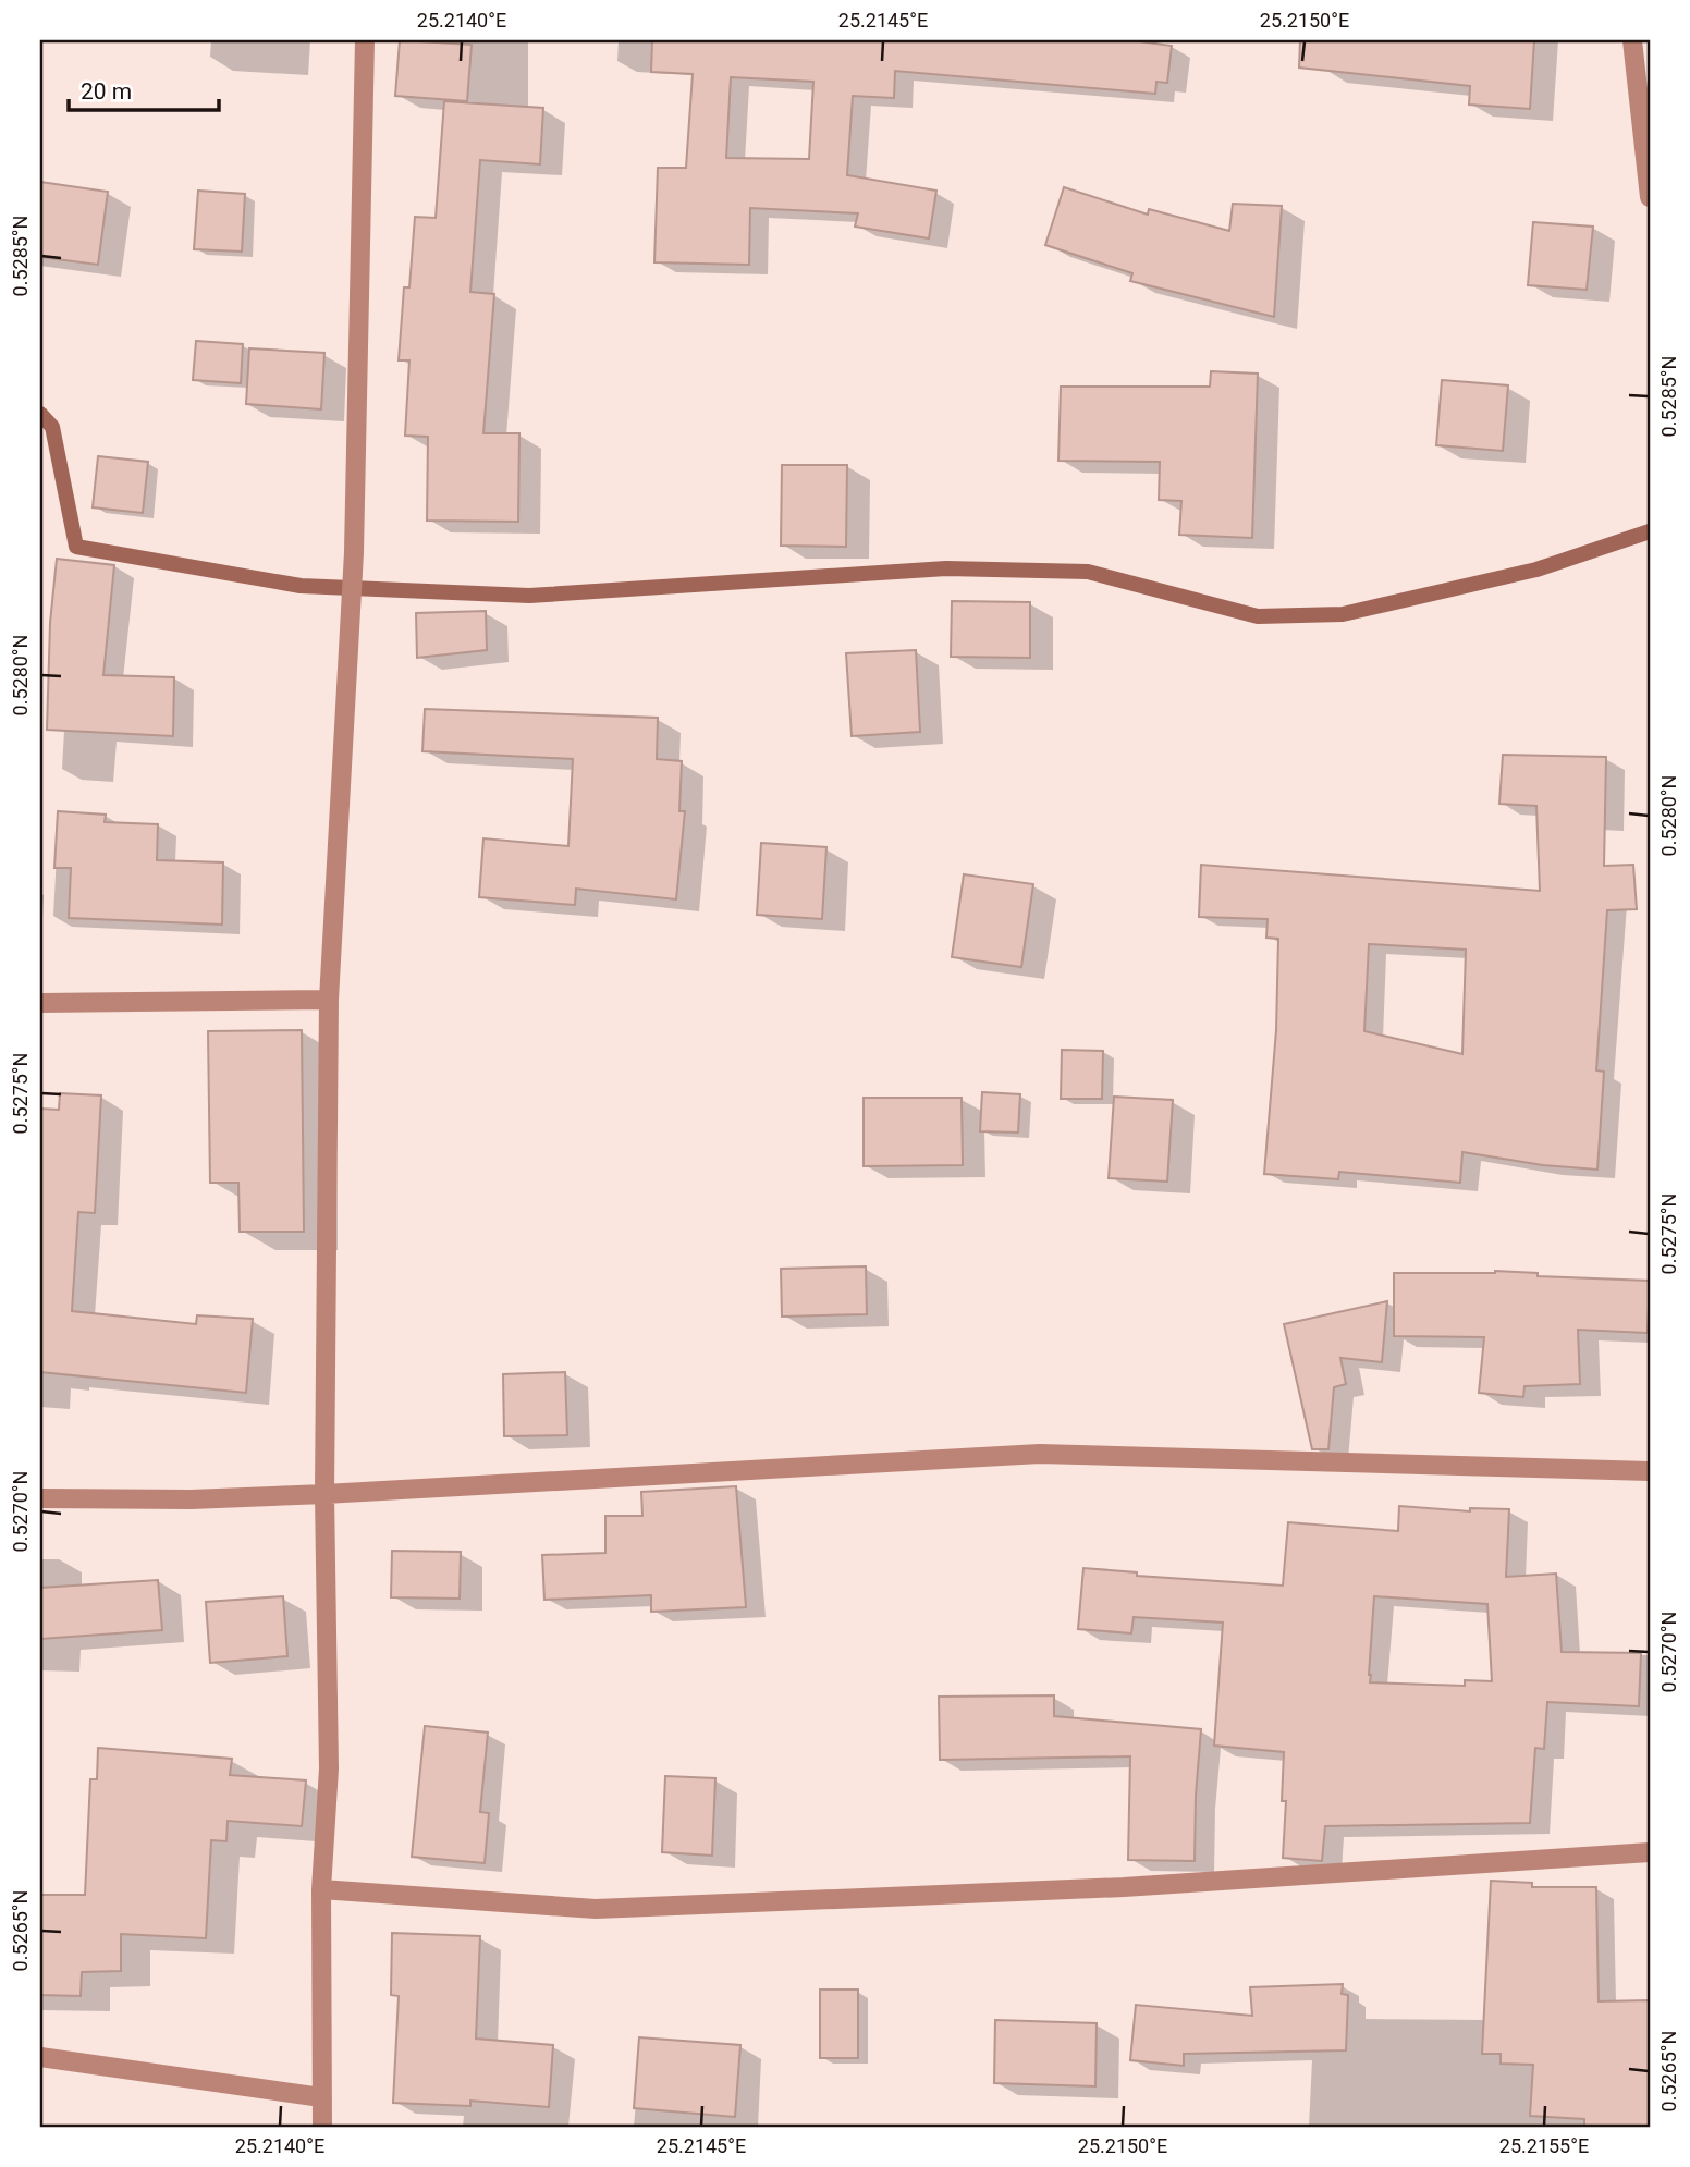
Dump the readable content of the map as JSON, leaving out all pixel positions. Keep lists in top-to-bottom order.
{
  "scale_bar": "20 m",
  "coordinates": [
    "25.2140°E",
    "25.2145°E",
    "25.2150°E",
    "0.5285°N",
    "0.5280°N",
    "0.5275°N",
    "0.5270°N",
    "0.5265°N",
    "25.2155°E"
  ]
}
